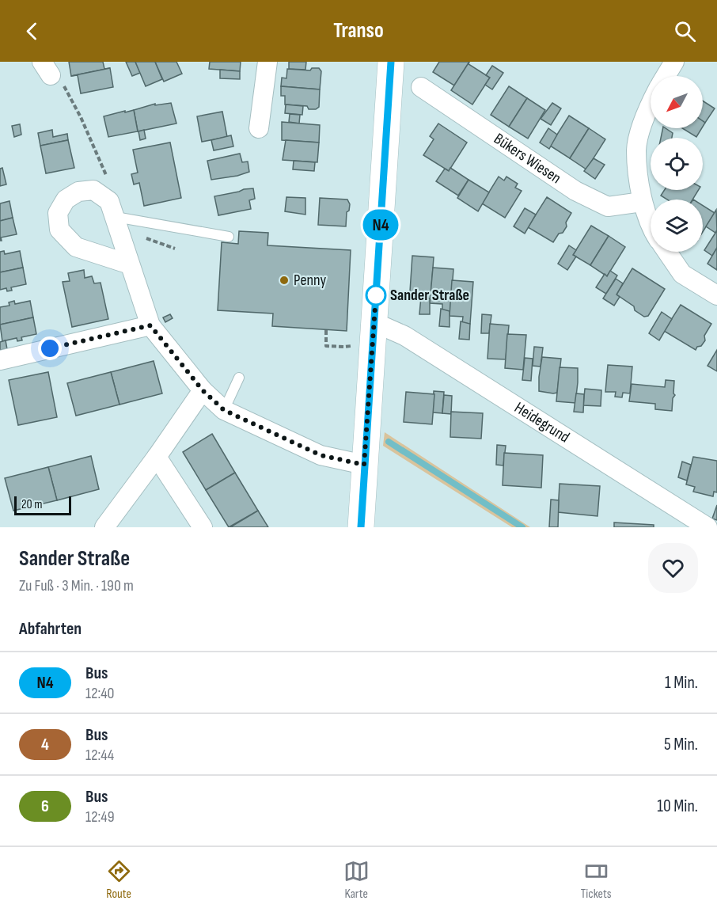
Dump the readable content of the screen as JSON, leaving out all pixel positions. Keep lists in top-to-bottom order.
{
  "streets": {
    "street": ["Bükers Wiesen", "Heidegrund"]
  },
  "places": ["Penny", "Sander Straße"],
  "lines": ["bus line N4"],
  "scale_bar": "20 m",
  "north": "bottom left",
  "page": {
    "header": "Transo",
    "on_map": "N4",
    "scale": "20 m",
    "heading": [
      ["Sander Straße", "Zu Fuß · 3 Min. · 190 m"],
      "Abfahrten"
    ],
    "list": [
      {
        "mark": "N4",
        "name": "Bus",
        "note": "12:40",
        "value": "1 Min."
      },
      {
        "mark": "4",
        "name": "Bus",
        "note": "12:44",
        "value": "5 Min."
      },
      {
        "mark": "6",
        "name": "Bus",
        "note": "12:49",
        "value": "10 Min."
      }
    ],
    "tabs": ["Route", "Karte", "Tickets"]
  }
}
